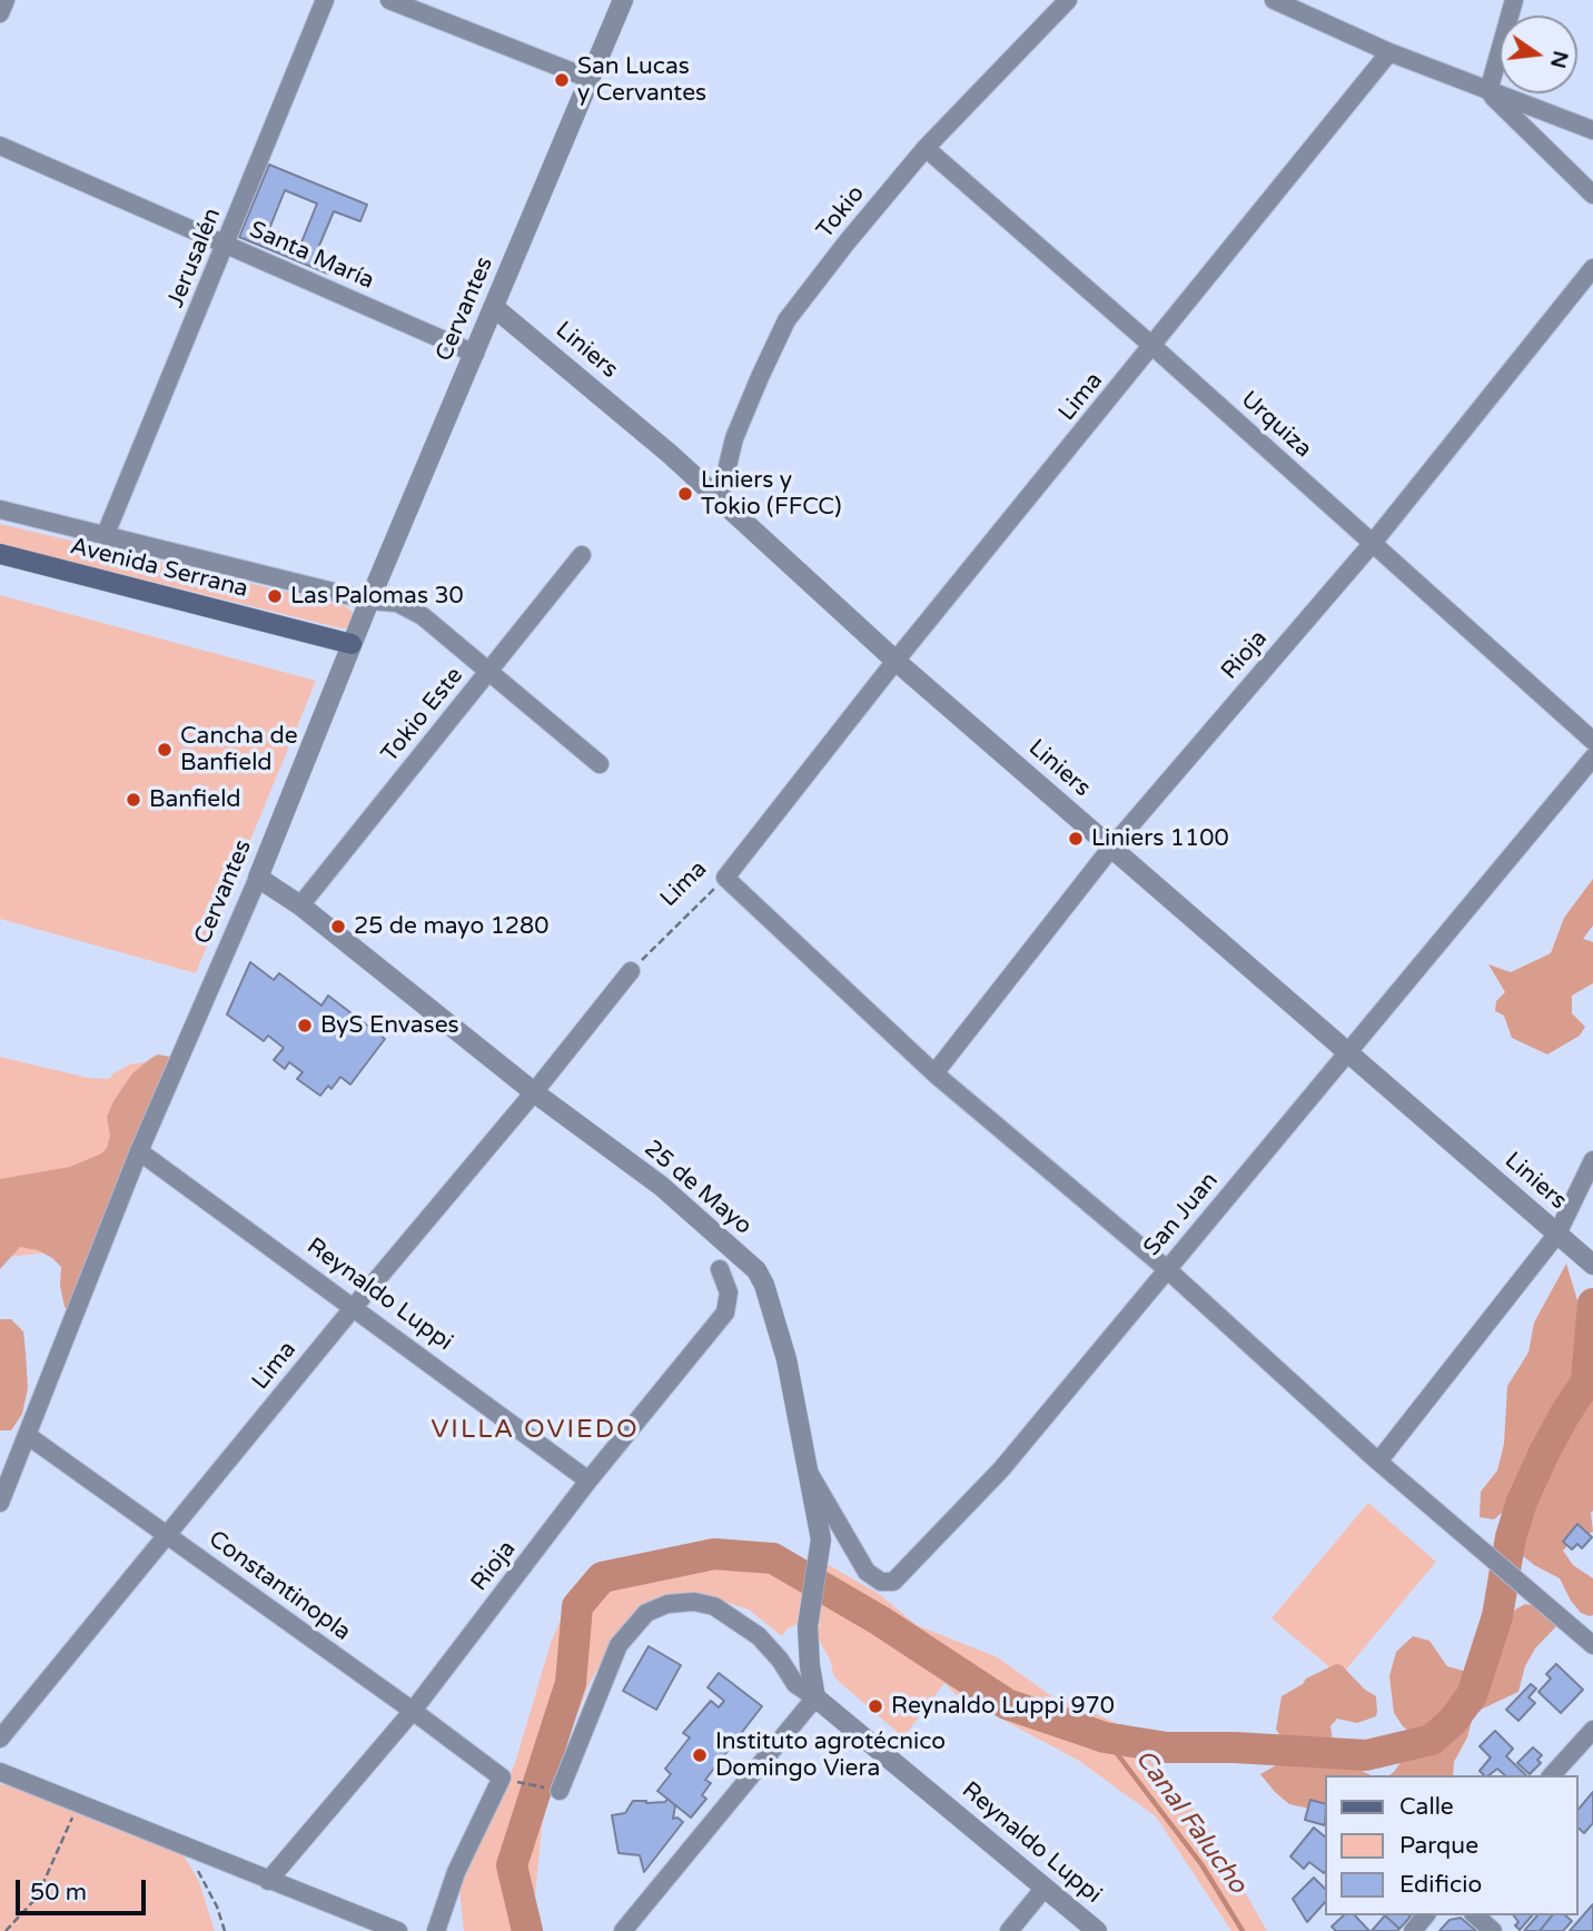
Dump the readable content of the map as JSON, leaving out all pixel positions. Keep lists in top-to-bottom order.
{
  "streets": {
    "main road": ["Avenida Serrana"],
    "street": [
      "Tokio",
      "Santa María",
      "Jerusalén",
      "Cervantes",
      "Liniers",
      "Lima",
      "Urquiza",
      "Rioja",
      "Tokio Este",
      "25 de Mayo",
      "San Juan",
      "Reynaldo Luppi",
      "Constantinopla"
    ]
  },
  "crossings": [
    ["Tokio", "Liniers"],
    ["Tokio", "Urquiza"],
    ["Santa María", "Jerusalén"],
    ["Santa María", "Cervantes"],
    ["Cervantes", "Liniers"],
    ["Cervantes", "Avenida Serrana"],
    ["Cervantes", "25 de Mayo"],
    ["Cervantes", "Reynaldo Luppi"],
    ["Cervantes", "Constantinopla"],
    ["Liniers", "Lima"],
    ["Liniers", "Rioja"],
    ["Liniers", "San Juan"],
    ["Lima", "Urquiza"],
    ["Lima", "25 de Mayo"],
    ["Lima", "Reynaldo Luppi"],
    ["Lima", "Constantinopla"],
    ["Urquiza", "Rioja"],
    ["Rioja", "Reynaldo Luppi"],
    ["Rioja", "Constantinopla"],
    ["Tokio Este", "25 de Mayo"],
    ["25 de Mayo", "San Juan"],
    ["25 de Mayo", "Reynaldo Luppi"]
  ],
  "districts": ["VILLA OVIEDO"],
  "water": ["Canal Falucho"],
  "places": [
    "San Lucas y Cervantes",
    "Liniers y Tokio (FFCC)",
    "Las Palomas 30",
    "Cancha de Banfield",
    "Banfield",
    "Liniers 1100",
    "25 de mayo 1280",
    "ByS Envases",
    "Reynaldo Luppi 970",
    "Instituto agrotécnico Domingo Viera"
  ],
  "legend": ["Calle", "Parque", "Edificio"],
  "scale_bar": "50 m",
  "north": "right"
}
